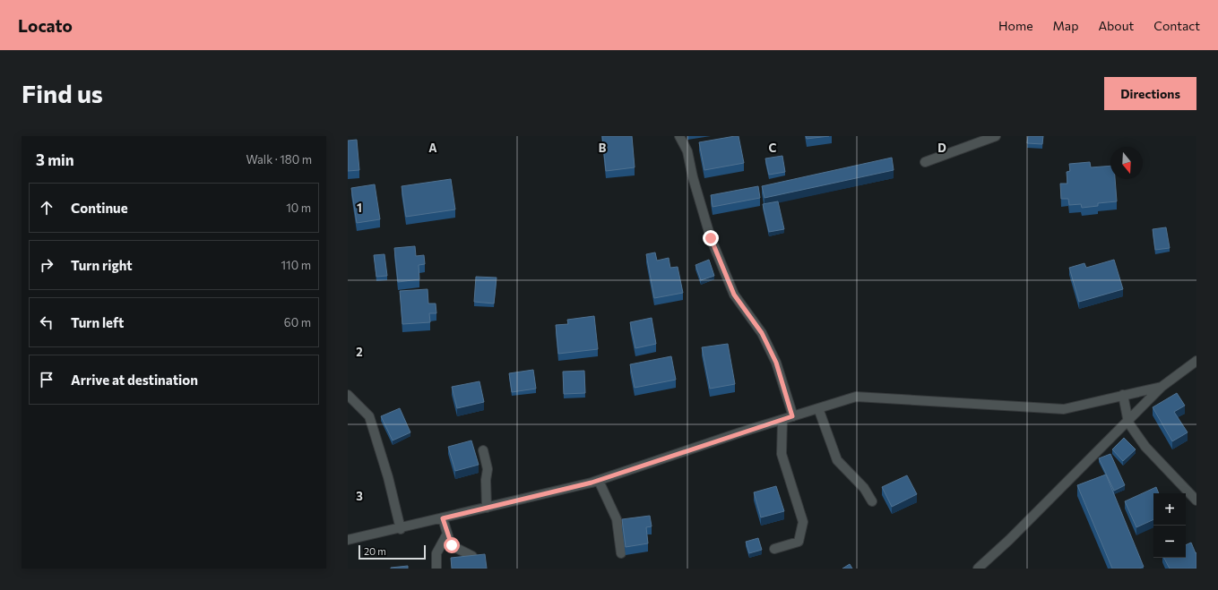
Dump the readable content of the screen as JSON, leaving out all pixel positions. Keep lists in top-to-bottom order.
{
  "scale_bar": "20 m",
  "north": "bottom",
  "page": {
    "header": "Locato",
    "nav": [
      "Home",
      "Map",
      "About",
      "Contact"
    ],
    "buttons": "Directions",
    "title": "Find us",
    "heading": ["3 min", "Walk · 180 m"],
    "list": [
      ["Continue", "10 m"],
      ["Turn right", "110 m"],
      ["Turn left", "60 m"],
      "Arrive at destination"
    ],
    "map_buttons": ["+", "−"],
    "scale": "20 m"
  },
  "grid": {
    "columns": [
      "A",
      "B",
      "C",
      "D"
    ],
    "rows": ["1", "2", "3"]
  }
}
